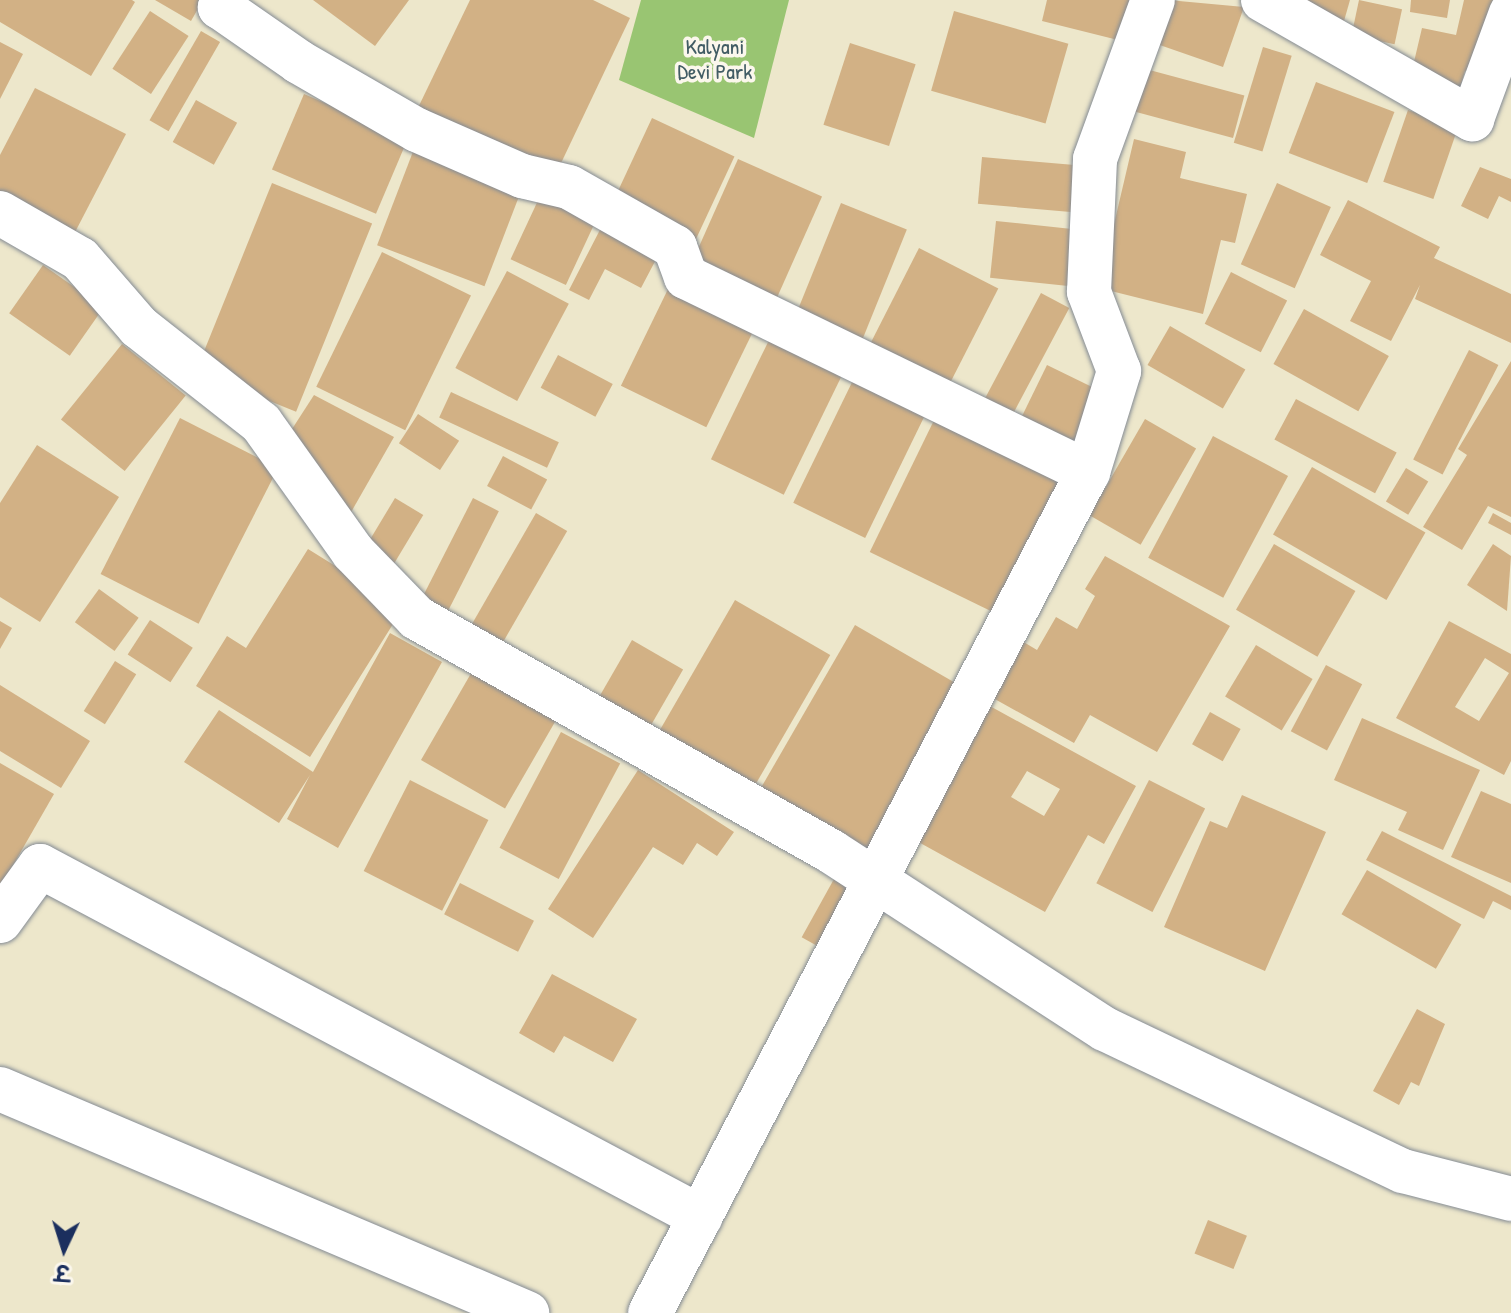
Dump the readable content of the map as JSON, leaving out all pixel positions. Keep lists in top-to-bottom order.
{
  "parks": ["Kalyani Devi Park"],
  "north": "bottom"
}
